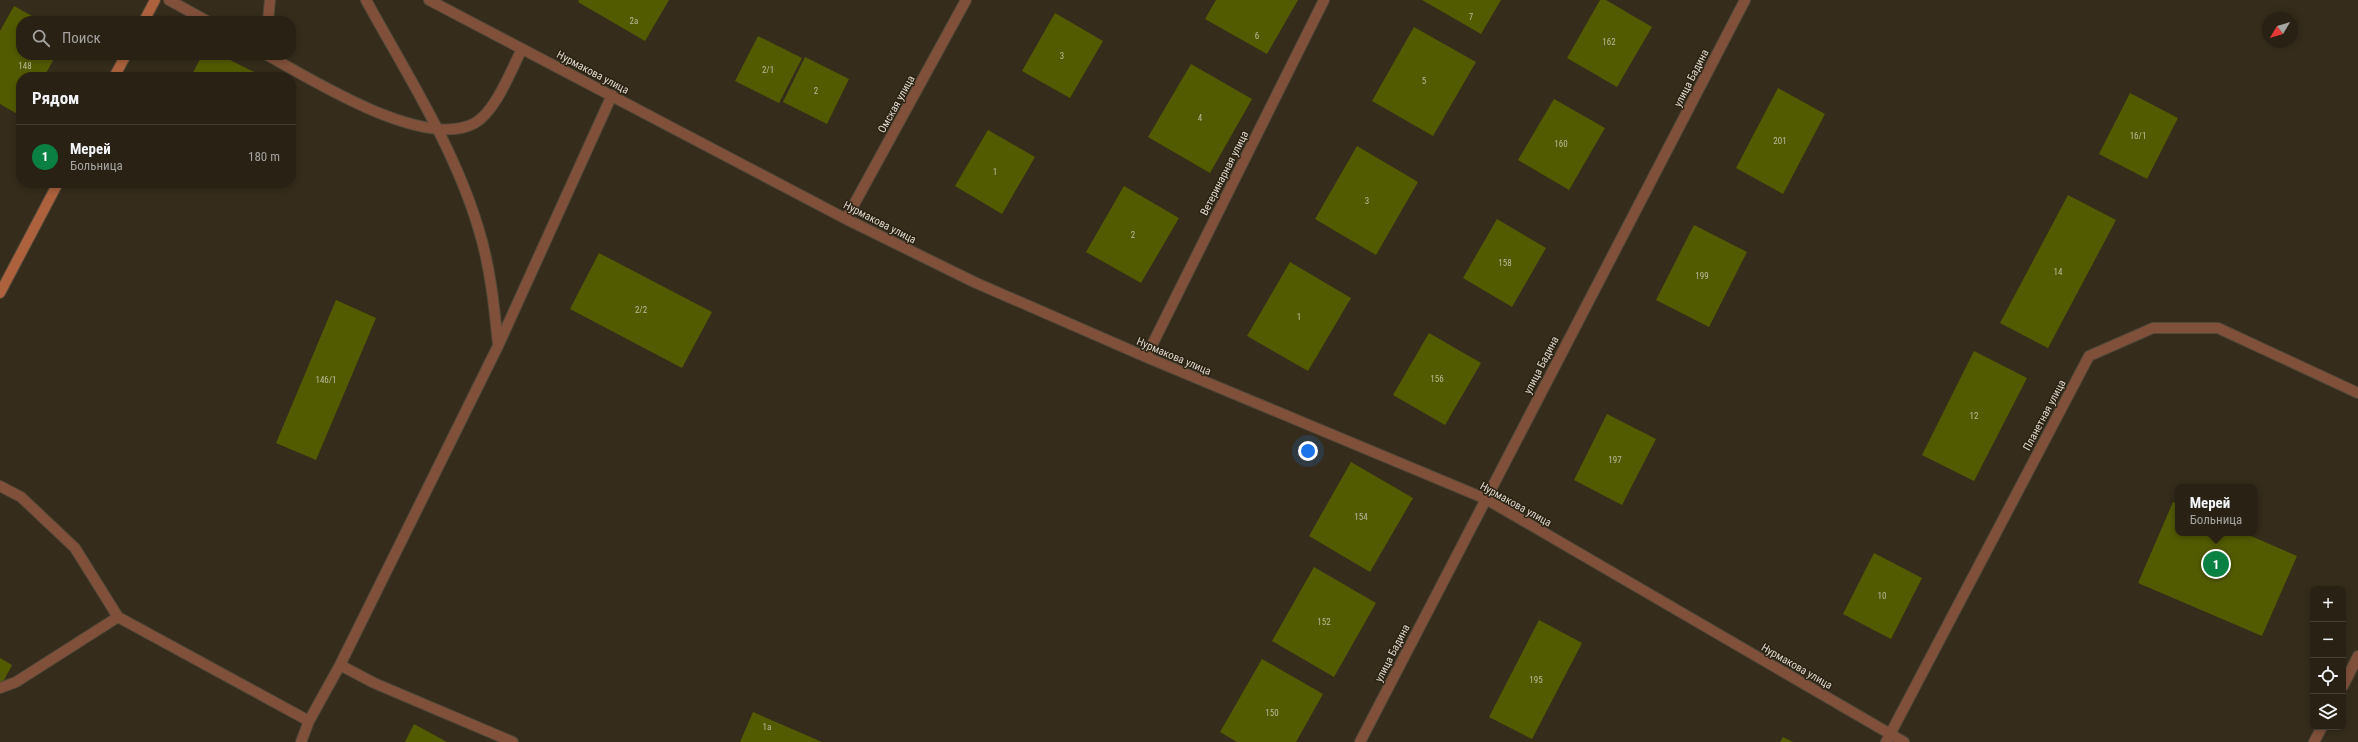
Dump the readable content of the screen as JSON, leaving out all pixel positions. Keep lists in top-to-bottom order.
{
  "streets": {
    "street": [
      "Нурмакова улица",
      "улица Бадина",
      "Омская улица",
      "Ветеринарная улица",
      "Планетная улица"
    ]
  },
  "crossings": [
    ["Нурмакова улица", "улица Бадина"],
    ["Нурмакова улица", "Омская улица"],
    ["Нурмакова улица", "Ветеринарная улица"],
    ["Нурмакова улица", "Планетная улица"]
  ],
  "house_numbers": [
    "7",
    "2а",
    "6",
    "162",
    "3",
    "148",
    "2/1",
    "5",
    "2",
    "4",
    "16/1",
    "201",
    "160",
    "1",
    "3",
    "2",
    "158",
    "14",
    "199",
    "2/2",
    "1",
    "156",
    "146/1",
    "12",
    "197",
    "154",
    "10",
    "152",
    "195",
    "150",
    "1а"
  ],
  "north": "bottom left",
  "page": {
    "search": "Поиск",
    "heading": "Рядом",
    "list": [
      {
        "mark": "1",
        "name": "Мерей",
        "note": "Больница",
        "value": "180 m"
      }
    ],
    "popup": ["Мерей", "Больница"],
    "pins": "1",
    "map_buttons": ["+", "−"]
  }
}
